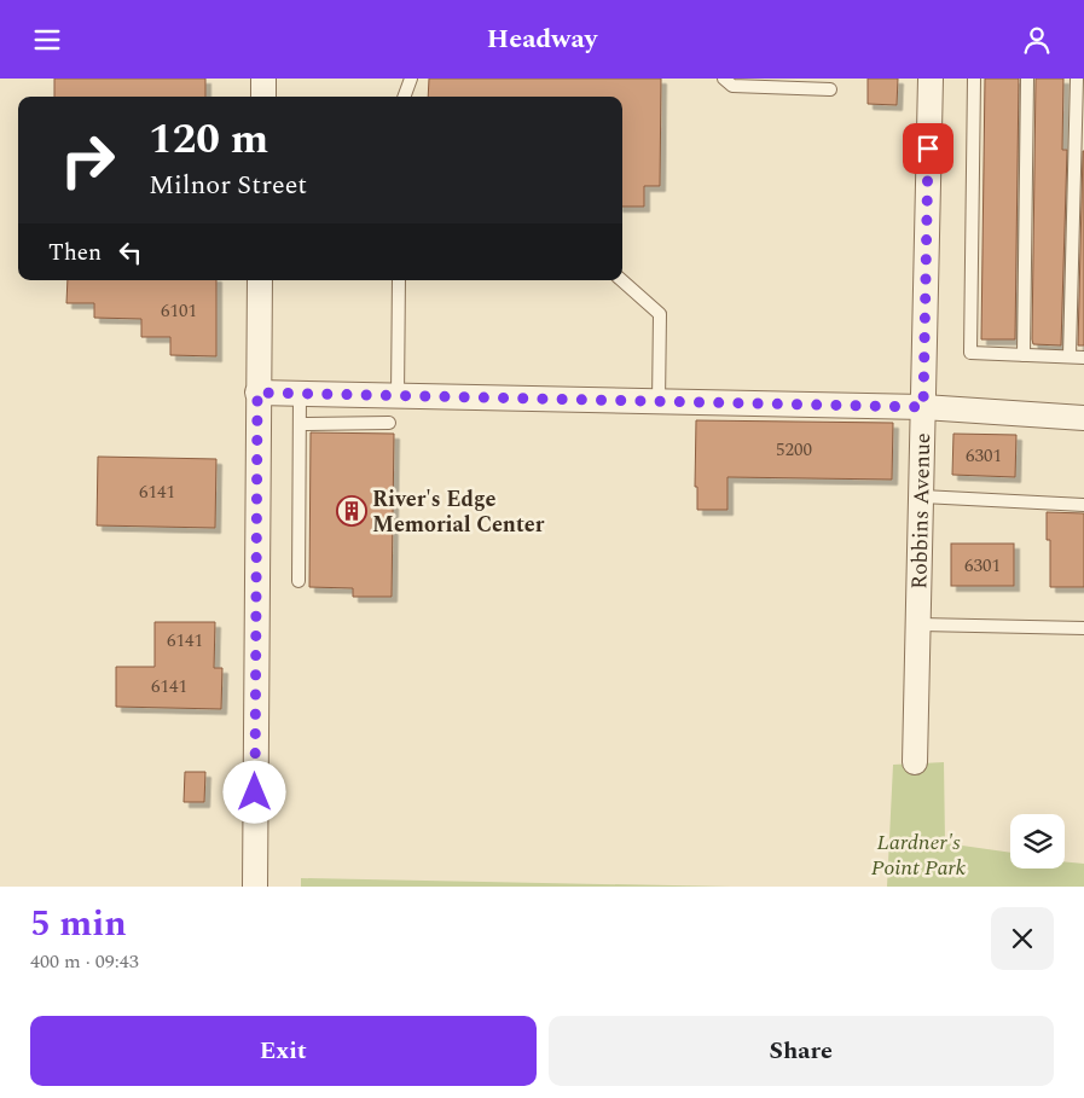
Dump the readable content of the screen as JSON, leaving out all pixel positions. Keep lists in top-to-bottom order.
{
  "streets": {
    "street": ["Robbins Avenue"]
  },
  "parks": ["Lardner's Point Park"],
  "places": {
    "building": ["River's Edge Memorial Center"]
  },
  "house_numbers": [
    "6101",
    "5200",
    "6301",
    "6141",
    "6301",
    "6141",
    "6141"
  ],
  "page": {
    "header": "Headway",
    "turn": ["120 m", "Milnor Street"],
    "then": "Then",
    "heading": ["5 min", "400 m · 09:43"],
    "buttons": ["Exit", "Share"]
  }
}
